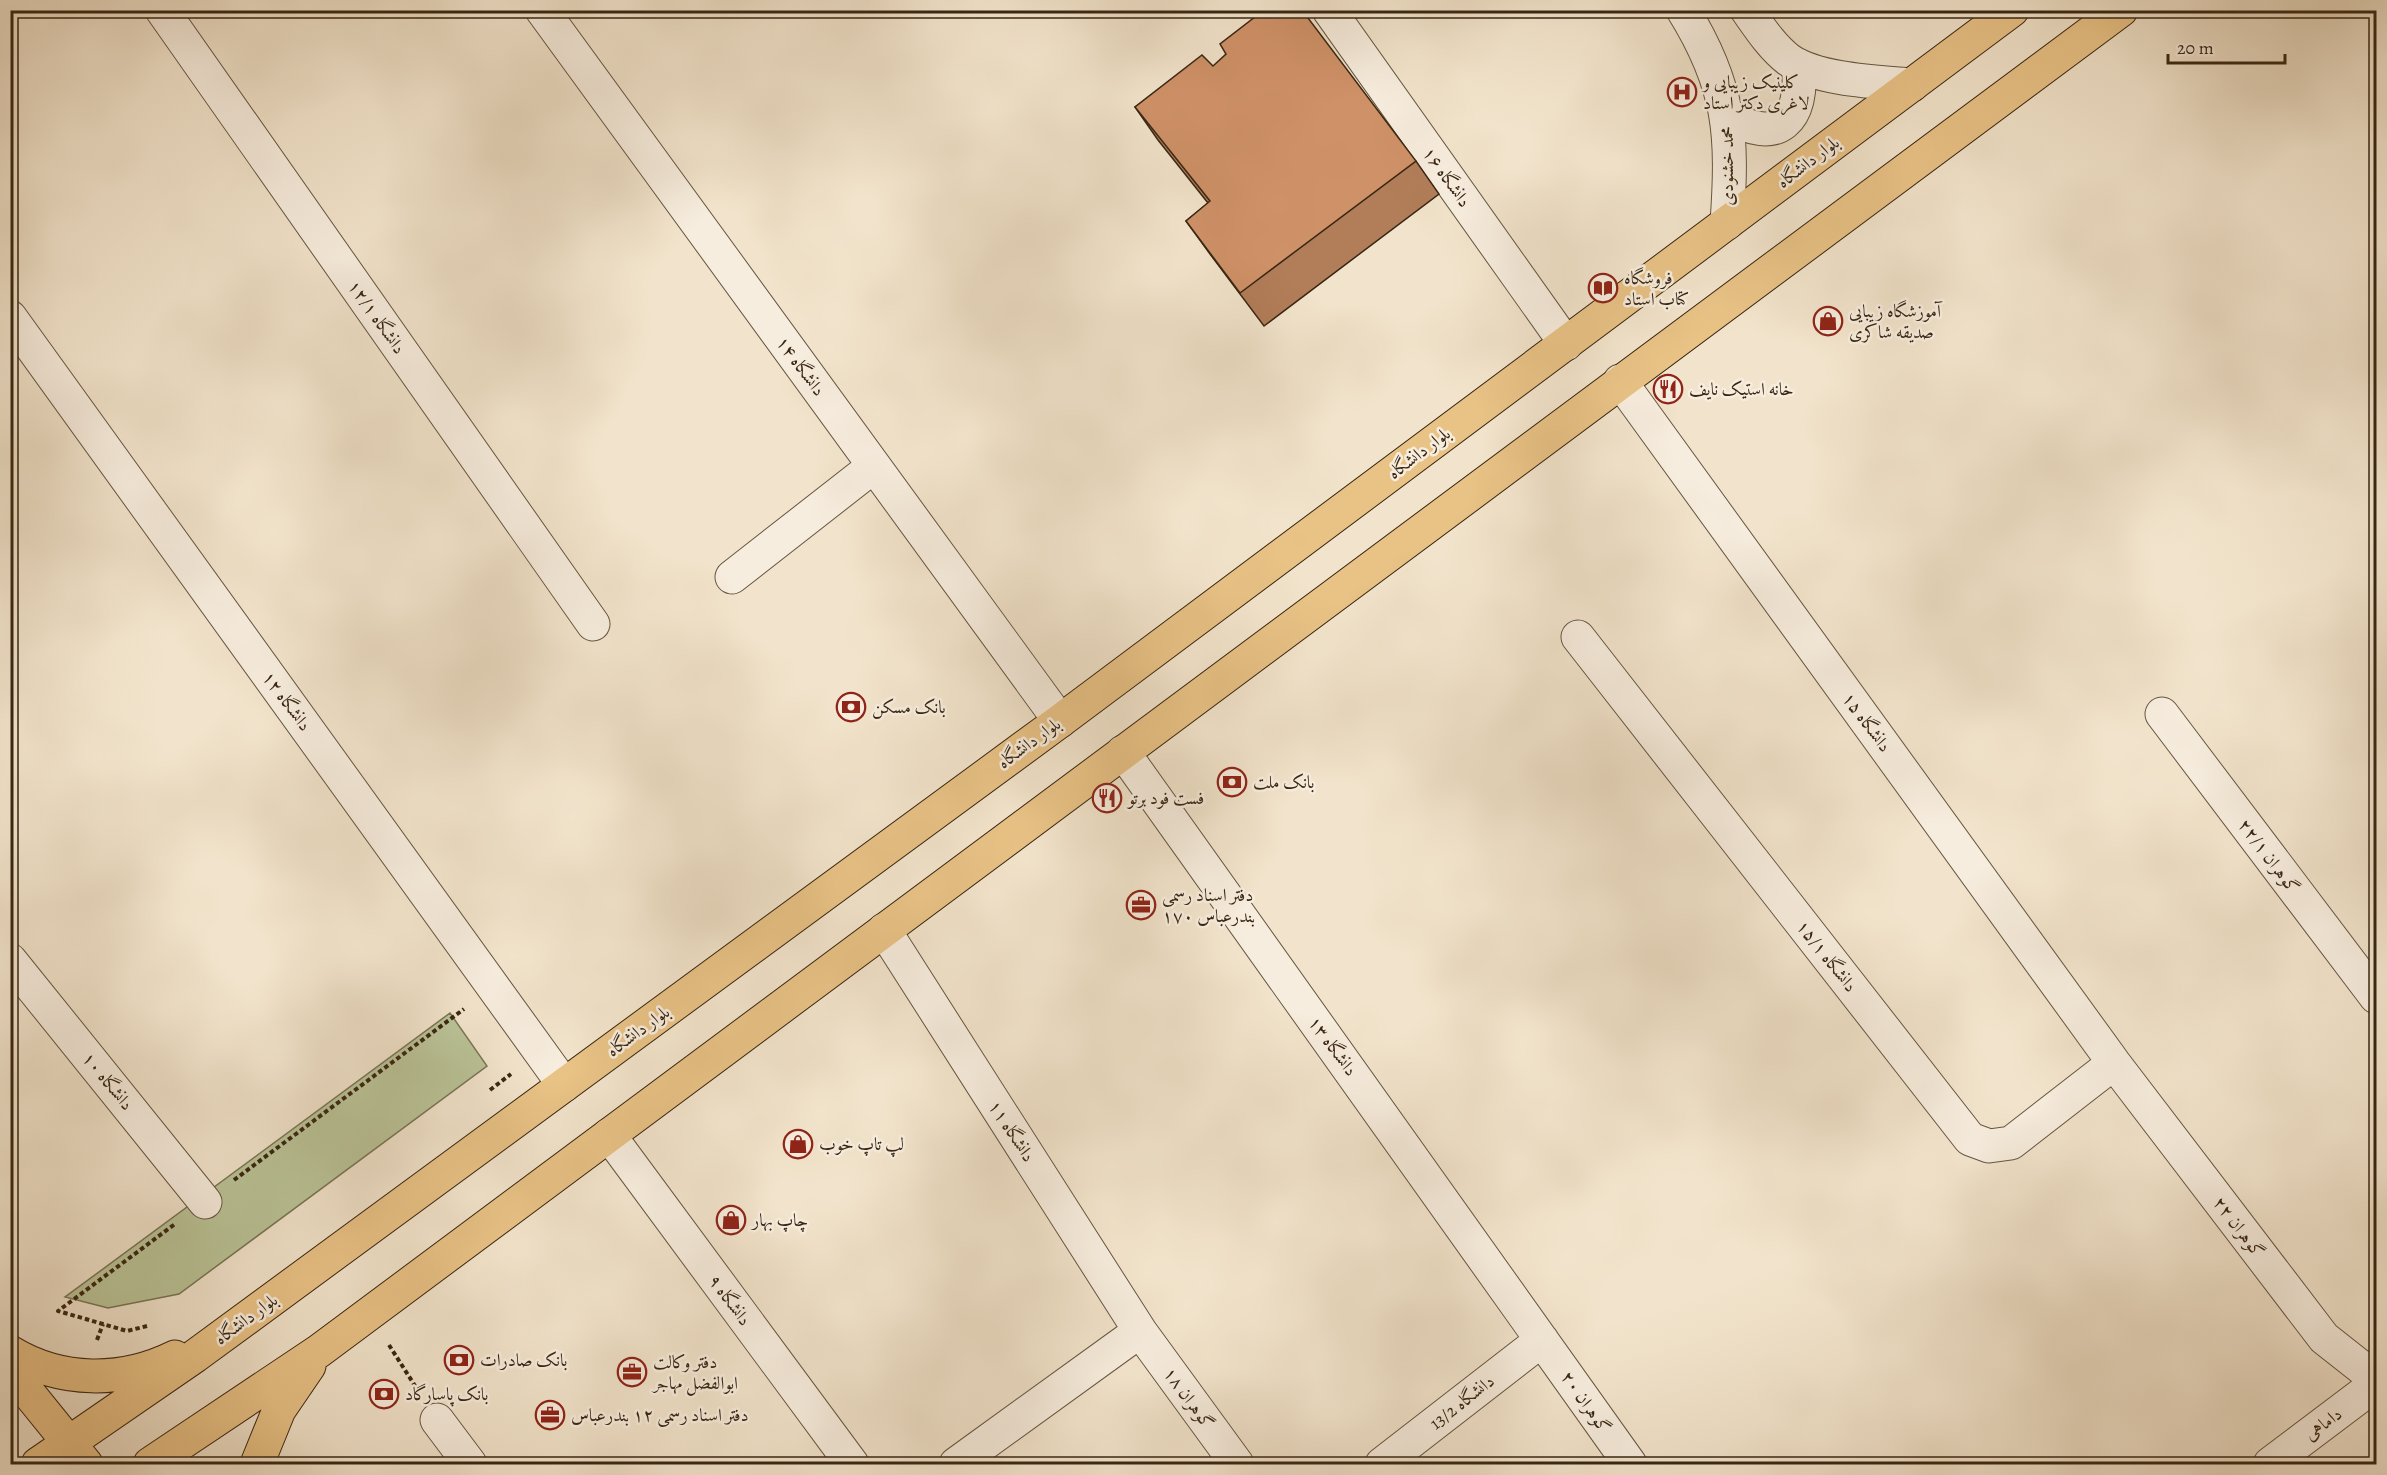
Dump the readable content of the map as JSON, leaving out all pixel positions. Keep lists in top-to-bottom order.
{
  "streets": {
    "main road": ["بلوار دانشگاه"],
    "street": [
      "محمد خشنودی",
      "دانشگاه ۱۶",
      "دانشگاه ۱۲/۱",
      "دانشگاه ۱۴",
      "دانشگاه ۱۲",
      "دانشگاه ۱۵",
      "گوهران ۲۲/۱",
      "دانشگاه ۱۵/۱",
      "دانشگاه ۱۳",
      "دانشگاه ۱۰",
      "دانشگاه ۱۱",
      "گوهران ۲۲",
      "دانشگاه ۹",
      "گوهران ۱۸",
      "دانشگاه 13/2",
      "گوهران ۲۰",
      "داماهی"
    ]
  },
  "crossings": [
    ["بلوار دانشگاه", "محمد خشنودی"],
    ["بلوار دانشگاه", "دانشگاه ۱۶"],
    ["بلوار دانشگاه", "دانشگاه ۱۴"],
    ["بلوار دانشگاه", "دانشگاه ۱۲"],
    ["دانشگاه ۱۵", "دانشگاه ۱۵/۱"],
    ["دانشگاه ۱۵", "گوهران ۲۲"],
    ["دانشگاه ۱۵/۱", "گوهران ۲۲"],
    ["دانشگاه ۱۳", "دانشگاه 13/2"],
    ["دانشگاه ۱۳", "گوهران ۲۰"],
    ["دانشگاه ۱۱", "گوهران ۱۸"],
    ["دانشگاه 13/2", "گوهران ۲۰"]
  ],
  "places": {
    "hospital": ["کلینیک زیبایی و لاغری دکتر استاد"],
    "library": ["فروشگاه کتاب استاد"],
    "shop": ["آموزشگاه زیبایی صدیقه شاکری", "لپ تاپ خوب", "چاپ بهار"],
    "restaurant": ["خانه استیک نایف", "فست فود برتو"],
    "bank": [
      "بانک مسکن",
      "بانک ملت",
      "بانک صادرات",
      "بانک پاسارگاد"
    ],
    "office": ["دفتر اسناد رسمی ۱۷۰ بندرعباس", "دفتر وکالت ابوالفضل مهاجر", "دفتر اسناد رسمی ۱۲ بندرعباس"]
  },
  "scale_bar": "20 m"
}
